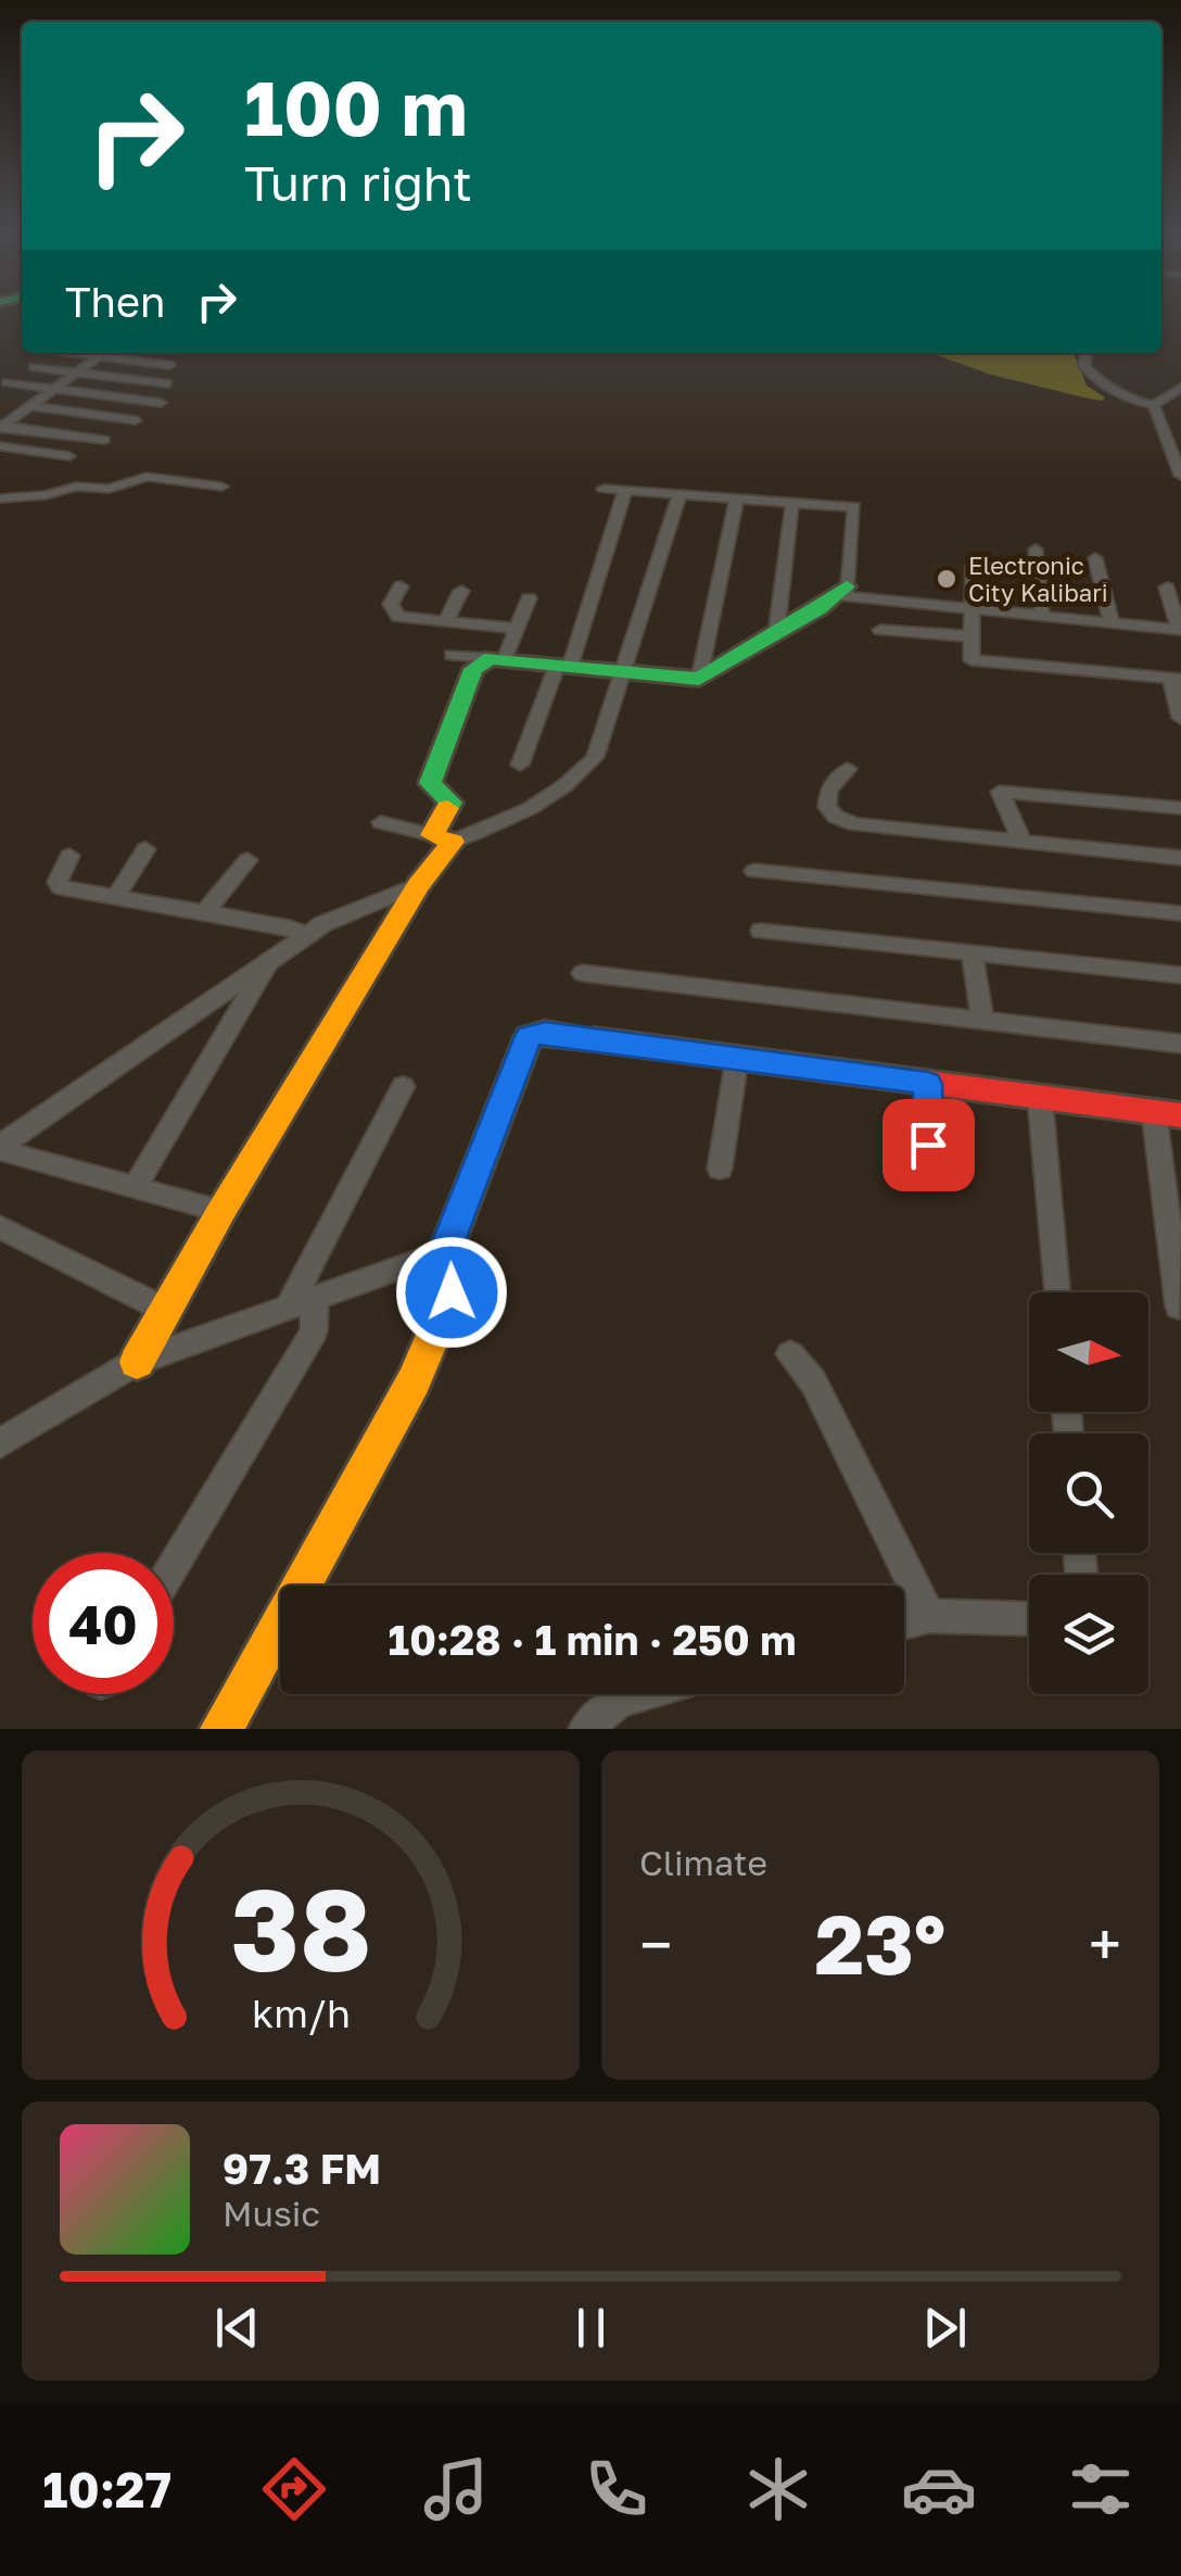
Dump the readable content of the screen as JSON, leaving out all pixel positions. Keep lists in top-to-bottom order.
{
  "places": ["Electronic City Kalibari"],
  "north": "right",
  "page": {
    "turn": ["100 m", "Turn right"],
    "then": "Then",
    "limit": "40",
    "trip": "10:28 · 1 min · 250 m",
    "tile": "Climate",
    "heat": ["−", "23°", "+"],
    "song": ["97.3 FM", "Music"],
    "tabs": "10:27",
    "gauge": ["38", "km/h"]
  }
}
